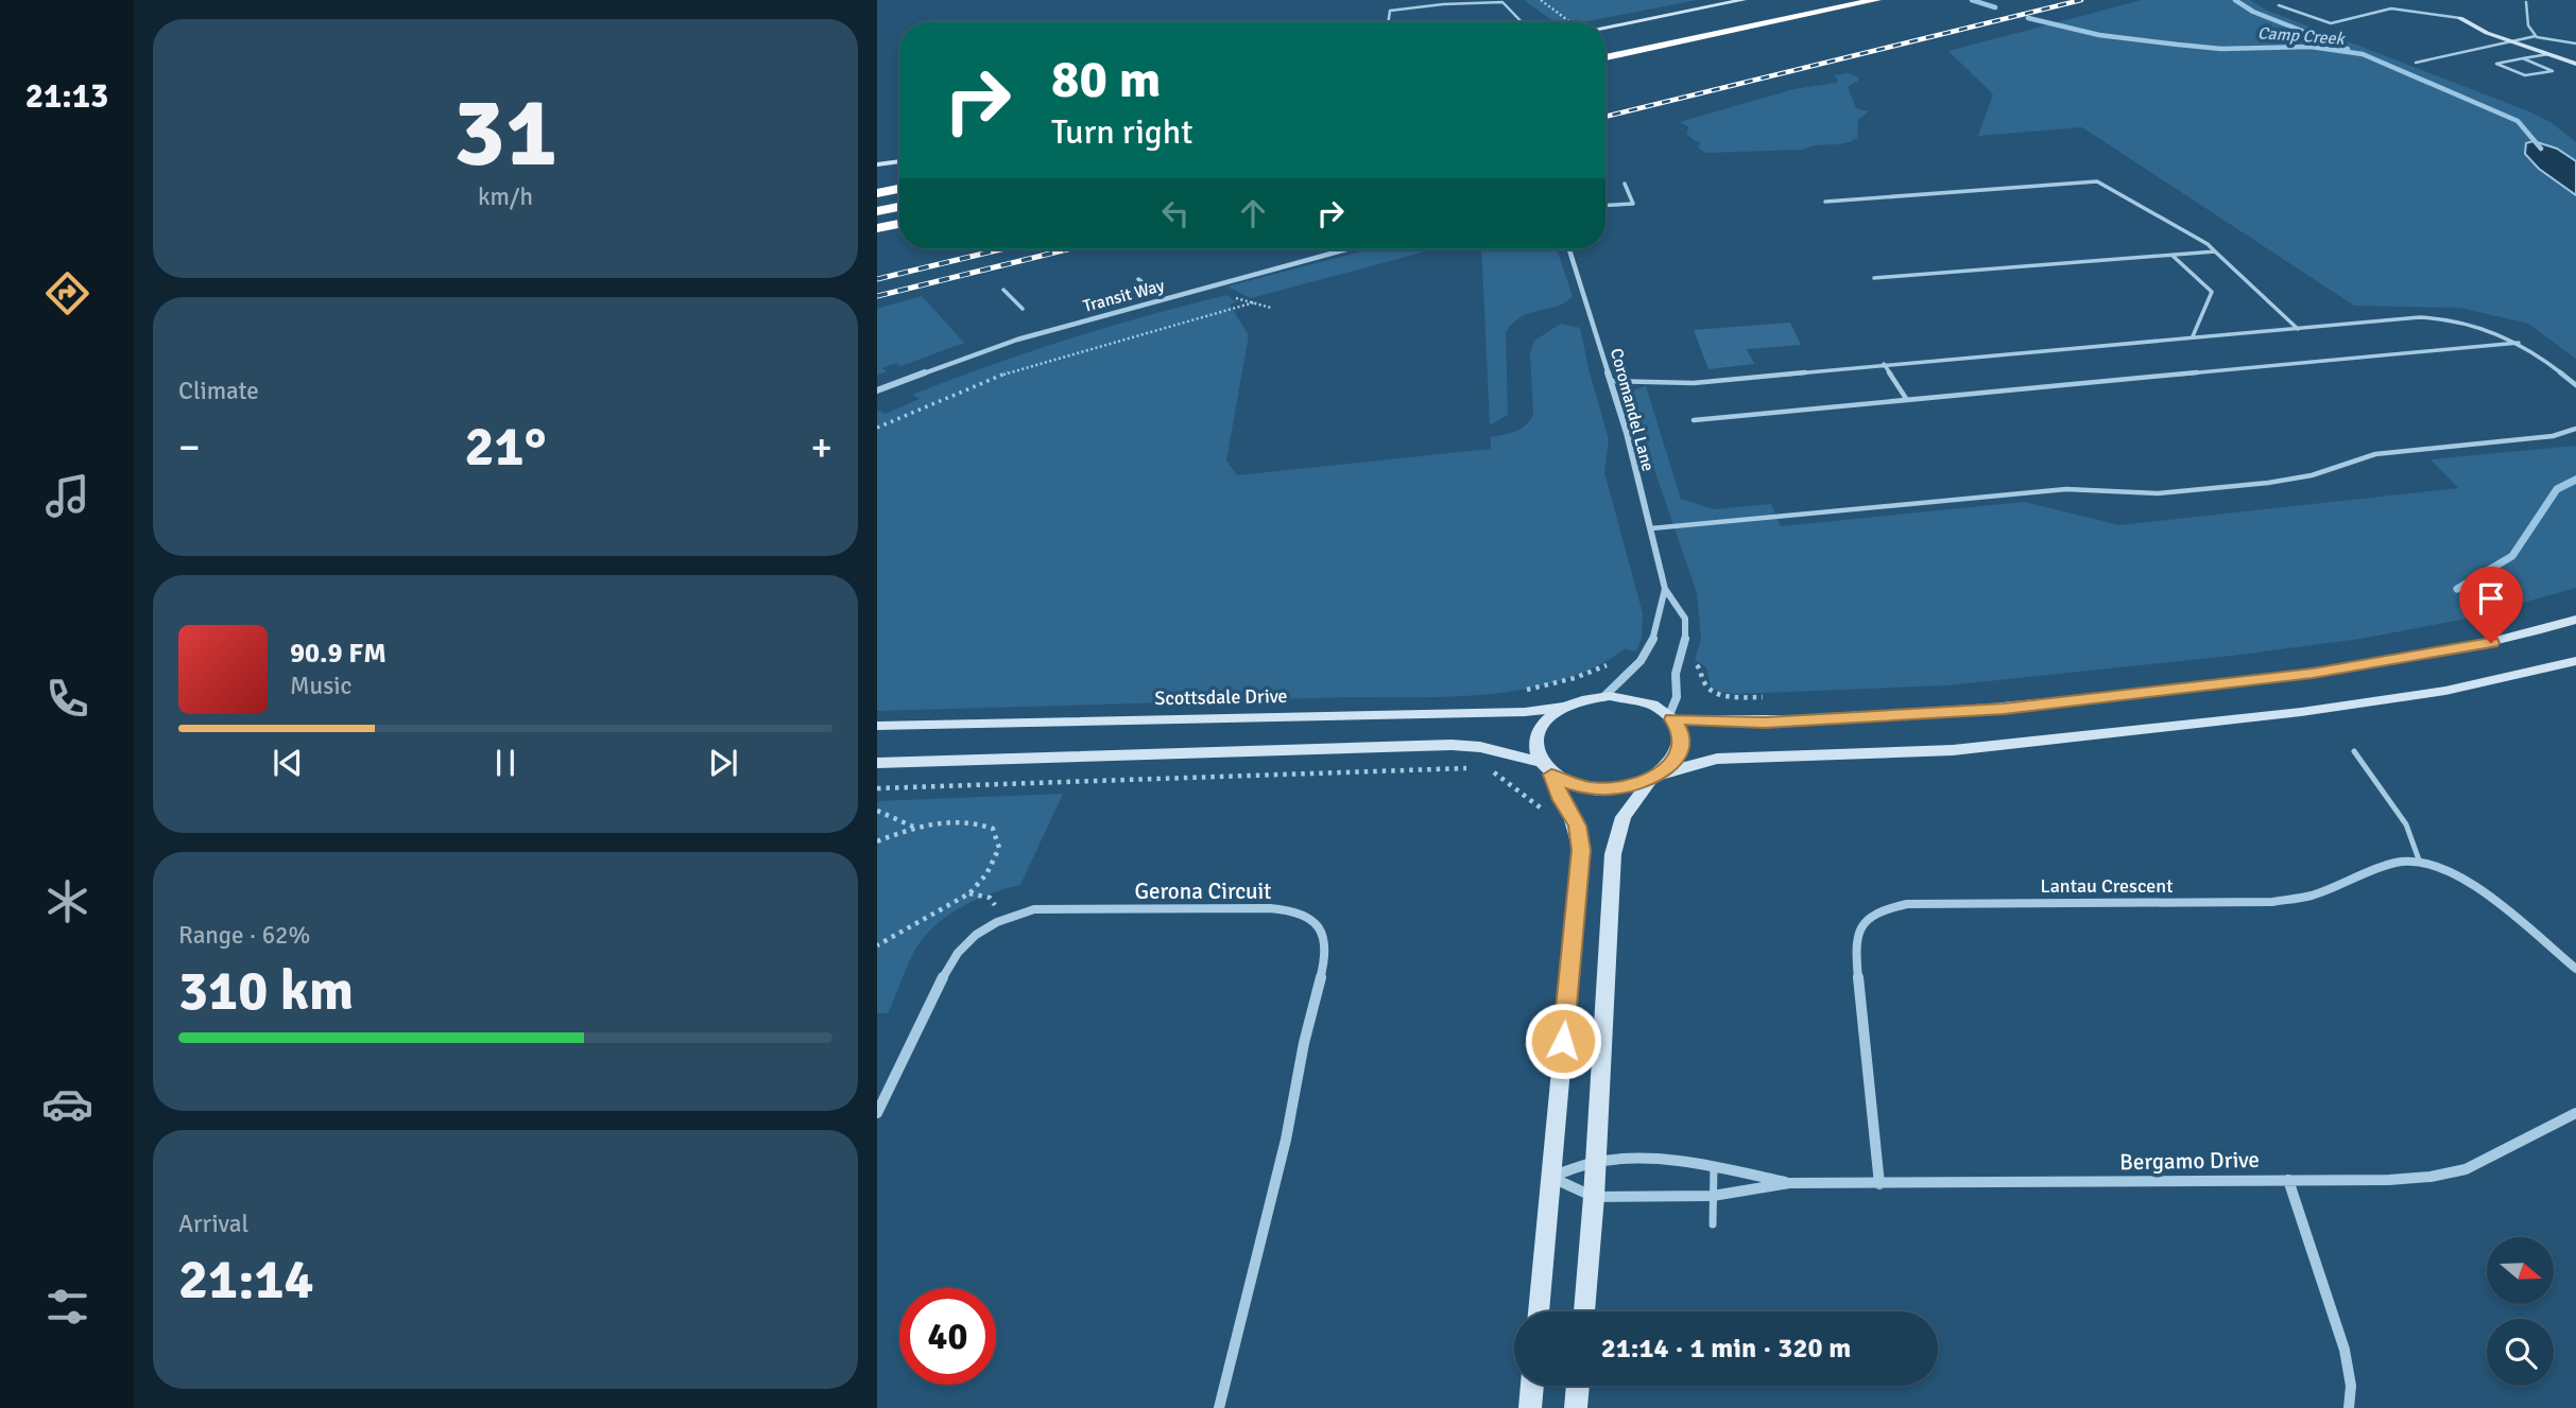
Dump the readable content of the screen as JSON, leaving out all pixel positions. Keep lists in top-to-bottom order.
{
  "streets": {
    "main road": ["Scottsdale Drive"],
    "street": [
      "Transit Way",
      "Coromandel Lane",
      "Lantau Crescent",
      "Gerona Circuit",
      "Bergamo Drive"
    ]
  },
  "crossings": [
    ["Coromandel Lane", "Scottsdale Drive"],
    ["Lantau Crescent", "Bergamo Drive"]
  ],
  "water": ["Camp Creek"],
  "north": "right",
  "page": {
    "tabs": "21:13",
    "tile": [
      ["31", "km/h"],
      "Climate",
      ["Range · 62%", "310 km"],
      ["Arrival", "21:14"]
    ],
    "turn": ["80 m", "Turn right"],
    "heat": ["−", "21°", "+"],
    "song": ["90.9 FM", "Music"],
    "limit": "40",
    "trip": "21:14 · 1 min · 320 m"
  }
}
